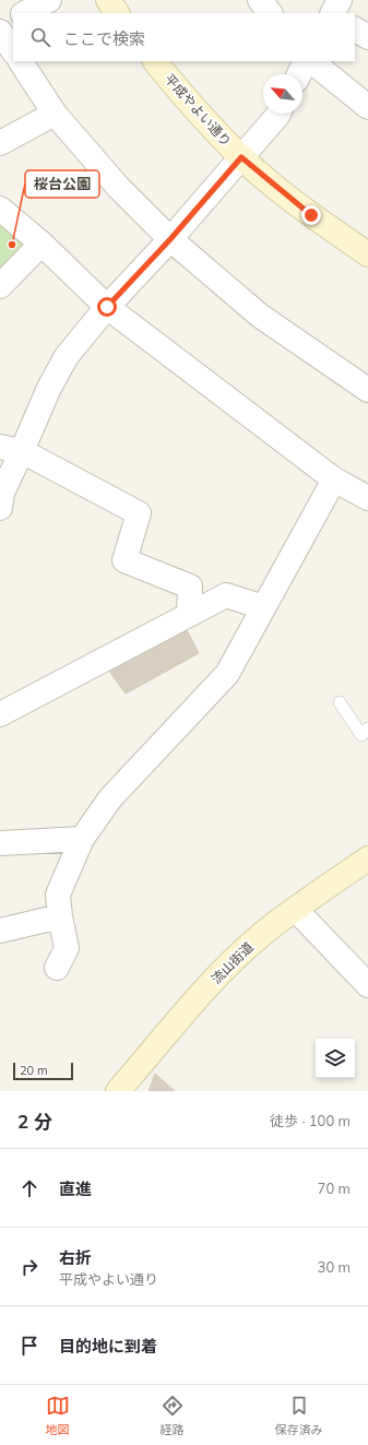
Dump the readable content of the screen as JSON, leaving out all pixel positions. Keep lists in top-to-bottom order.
{
  "streets": {
    "street": ["平成やよい通り", "流山街道"]
  },
  "places": ["桜台公園"],
  "scale_bar": "20 m",
  "north": "top left",
  "page": {
    "search": "ここで検索",
    "scale": "20 m",
    "heading": ["2 分", "徒歩 · 100 m"],
    "list": [
      ["直進", "70 m"],
      ["右折", "平成やよい通り", "30 m"],
      "目的地に到着"
    ],
    "nav": ["地図", "経路", "保存済み"]
  }
}
